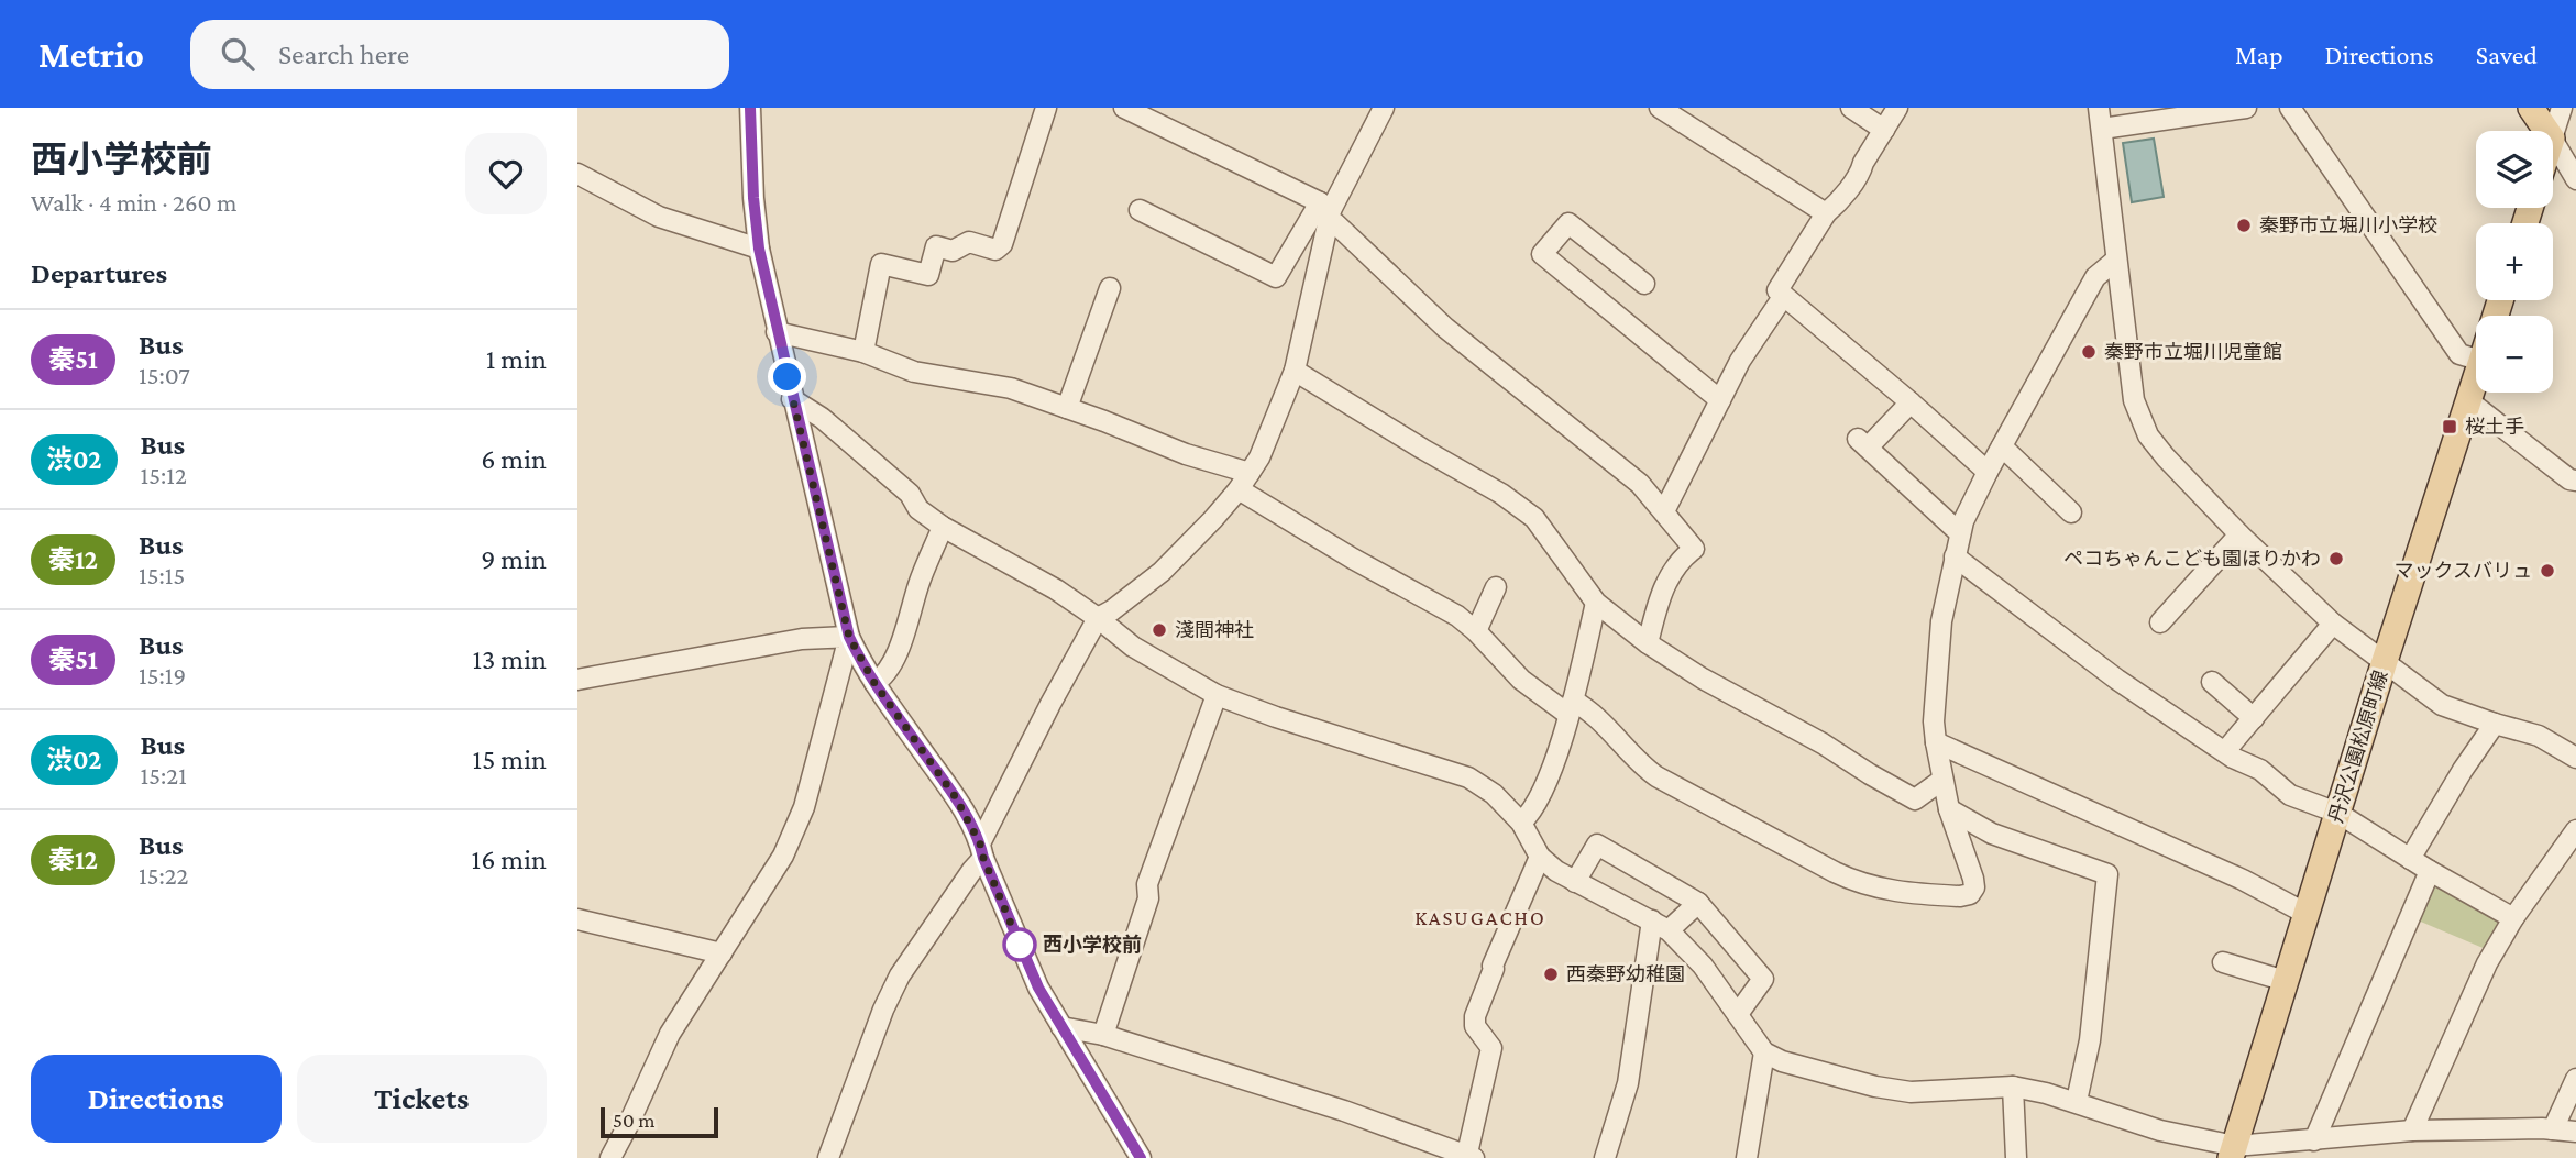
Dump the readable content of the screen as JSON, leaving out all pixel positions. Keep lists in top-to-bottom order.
{
  "streets": {
    "main road": ["丹沢公園松原町線"]
  },
  "districts": ["KASUGACHO"],
  "places": {
    "other": [
      "秦野市立堀川小学校",
      "秦野市立堀川児童館",
      "ペコちゃんこども園ほりかわ",
      "マックスバリュ",
      "淺間神社",
      "西小学校前",
      "西秦野幼稚園"
    ],
    "transit": ["桜土手"]
  },
  "lines": ["bus line 秦51"],
  "scale_bar": "50 m",
  "page": {
    "header": "Metrio",
    "search": "Search here",
    "nav": ["Map", "Directions", "Saved"],
    "heading": [
      ["西小学校前", "Walk · 4 min · 260 m"],
      "Departures"
    ],
    "map_buttons": ["+", "−"],
    "list": [
      {
        "mark": "秦51",
        "name": "Bus",
        "note": "15:07",
        "value": "1 min"
      },
      {
        "mark": "渋02",
        "name": "Bus",
        "note": "15:12",
        "value": "6 min"
      },
      {
        "mark": "秦12",
        "name": "Bus",
        "note": "15:15",
        "value": "9 min"
      },
      {
        "mark": "秦51",
        "name": "Bus",
        "note": "15:19",
        "value": "13 min"
      },
      {
        "mark": "渋02",
        "name": "Bus",
        "note": "15:21",
        "value": "15 min"
      },
      {
        "mark": "秦12",
        "name": "Bus",
        "note": "15:22",
        "value": "16 min"
      }
    ],
    "buttons": ["Directions", "Tickets"],
    "scale": "50 m"
  }
}
